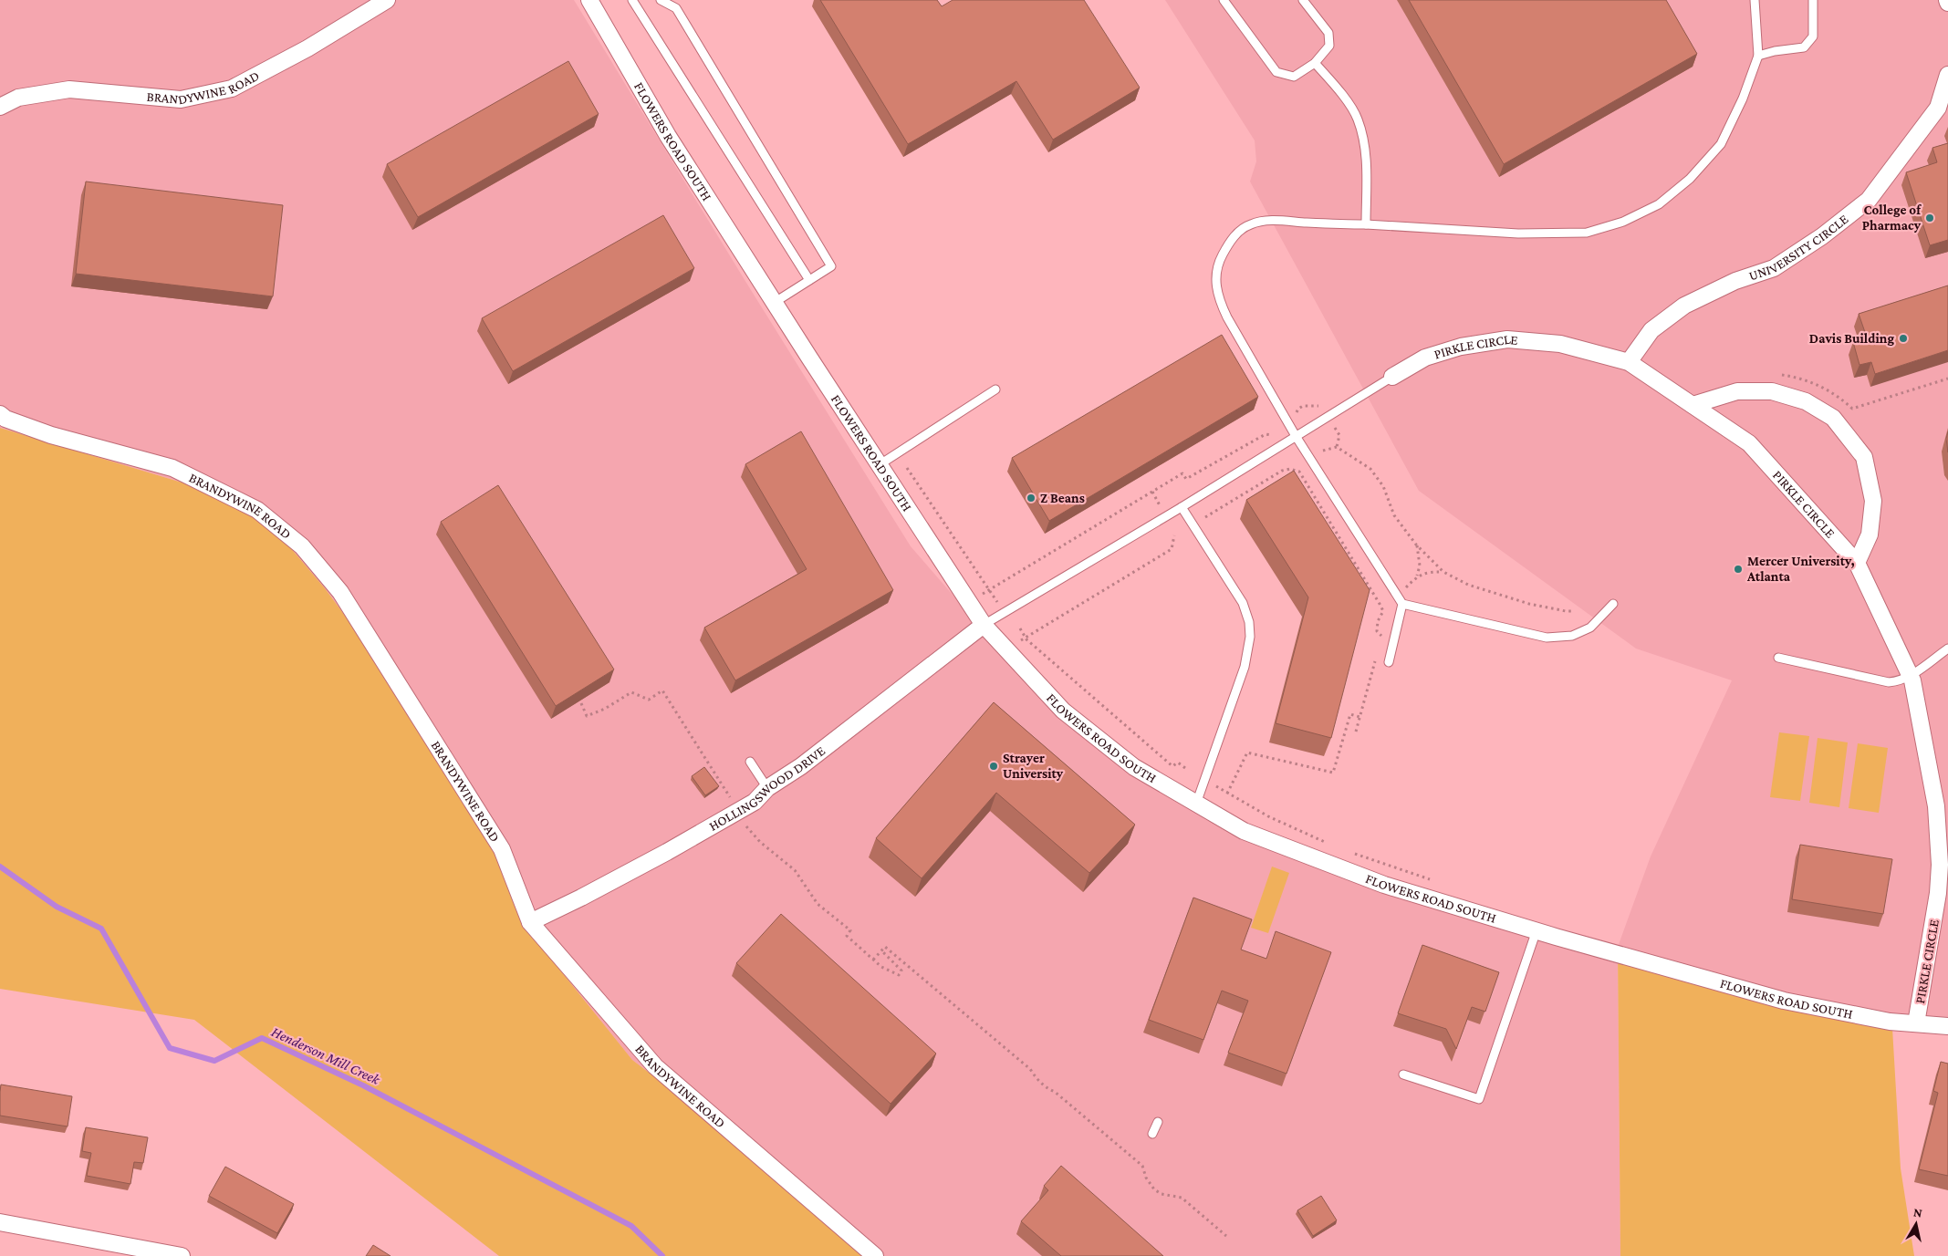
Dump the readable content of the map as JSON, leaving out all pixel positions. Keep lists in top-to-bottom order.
{
  "streets": {
    "street": [
      "BRANDYWINE ROAD",
      "FLOWERS ROAD SOUTH",
      "UNIVERSITY CIRCLE",
      "PIRKLE CIRCLE",
      "HOLLINGSWOOD DRIVE"
    ]
  },
  "crossings": [
    ["BRANDYWINE ROAD", "HOLLINGSWOOD DRIVE"],
    ["FLOWERS ROAD SOUTH", "PIRKLE CIRCLE"],
    ["FLOWERS ROAD SOUTH", "HOLLINGSWOOD DRIVE"],
    ["UNIVERSITY CIRCLE", "PIRKLE CIRCLE"]
  ],
  "water": ["Henderson Mill Creek"],
  "places": [
    "College of Pharmacy",
    "Davis Building",
    "Z Beans",
    "Mercer University, Atlanta",
    "Strayer University"
  ],
  "north": "top"
}
